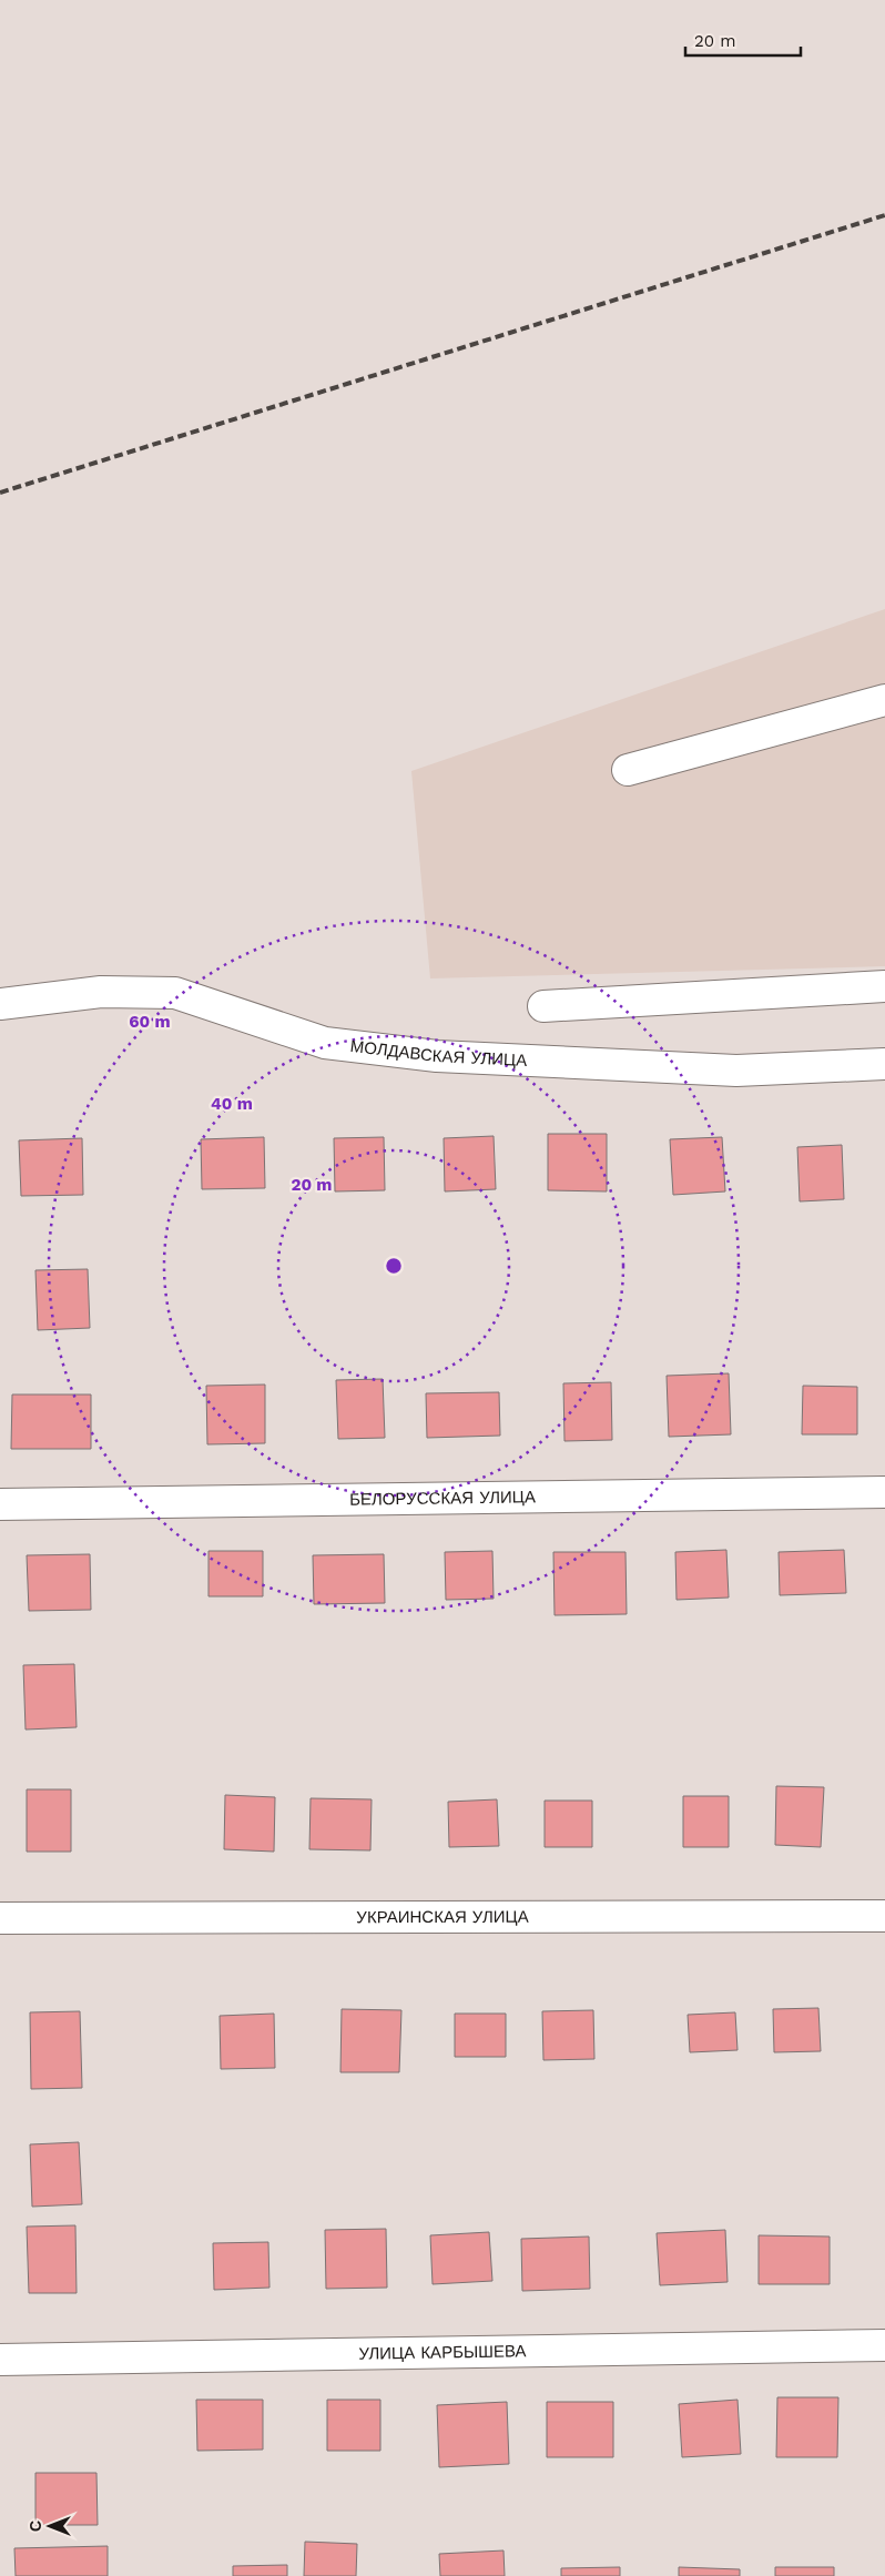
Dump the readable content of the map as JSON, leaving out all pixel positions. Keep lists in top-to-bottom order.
{
  "streets": {
    "street": [
      "МОЛДАВСКАЯ УЛИЦА",
      "БЕЛОРУССКАЯ УЛИЦА",
      "УКРАИНСКАЯ УЛИЦА",
      "УЛИЦА КАРБЫШЕВА"
    ]
  },
  "scale_bar": "20 m",
  "north": "left",
  "rings": ["60 m", "40 m", "20 m"]
}
